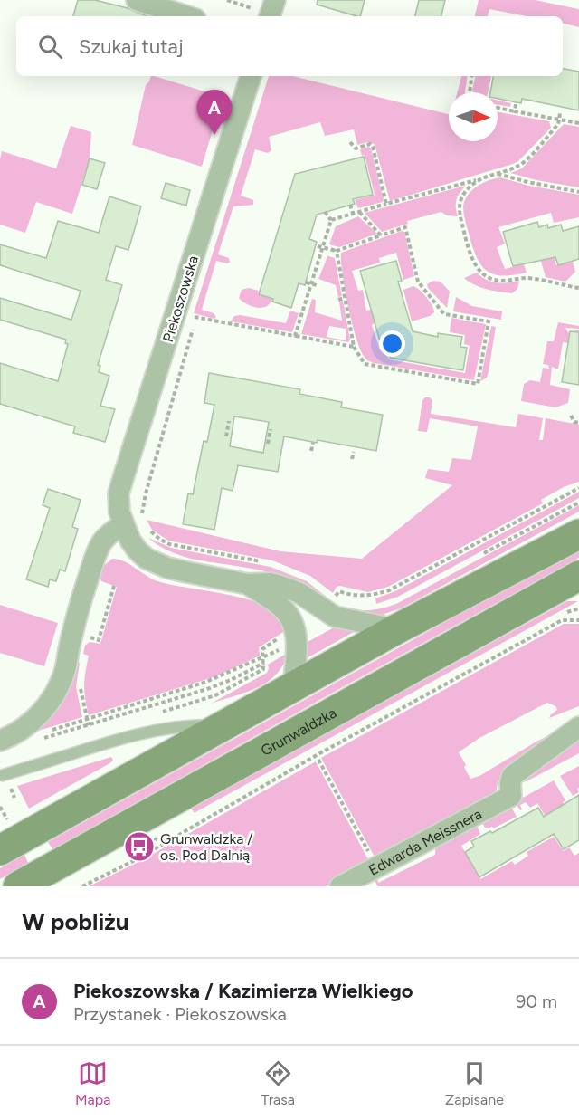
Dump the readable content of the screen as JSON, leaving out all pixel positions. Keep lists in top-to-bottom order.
{
  "streets": {
    "main road": ["Grunwaldzka"],
    "street": ["Piekoszowska", "Edwarda Meissnera"]
  },
  "places": {
    "bus stop": ["Grunwaldzka / os. Pod Dalnią"]
  },
  "north": "right",
  "page": {
    "search": "Szukaj tutaj",
    "pins": "A",
    "heading": "W pobliżu",
    "list": [
      {
        "mark": "A",
        "name": "Piekoszowska / Kazimierza Wielkiego",
        "note": "Przystanek · Piekoszowska",
        "value": "90 m"
      }
    ],
    "nav": ["Mapa", "Trasa", "Zapisane"]
  }
}
